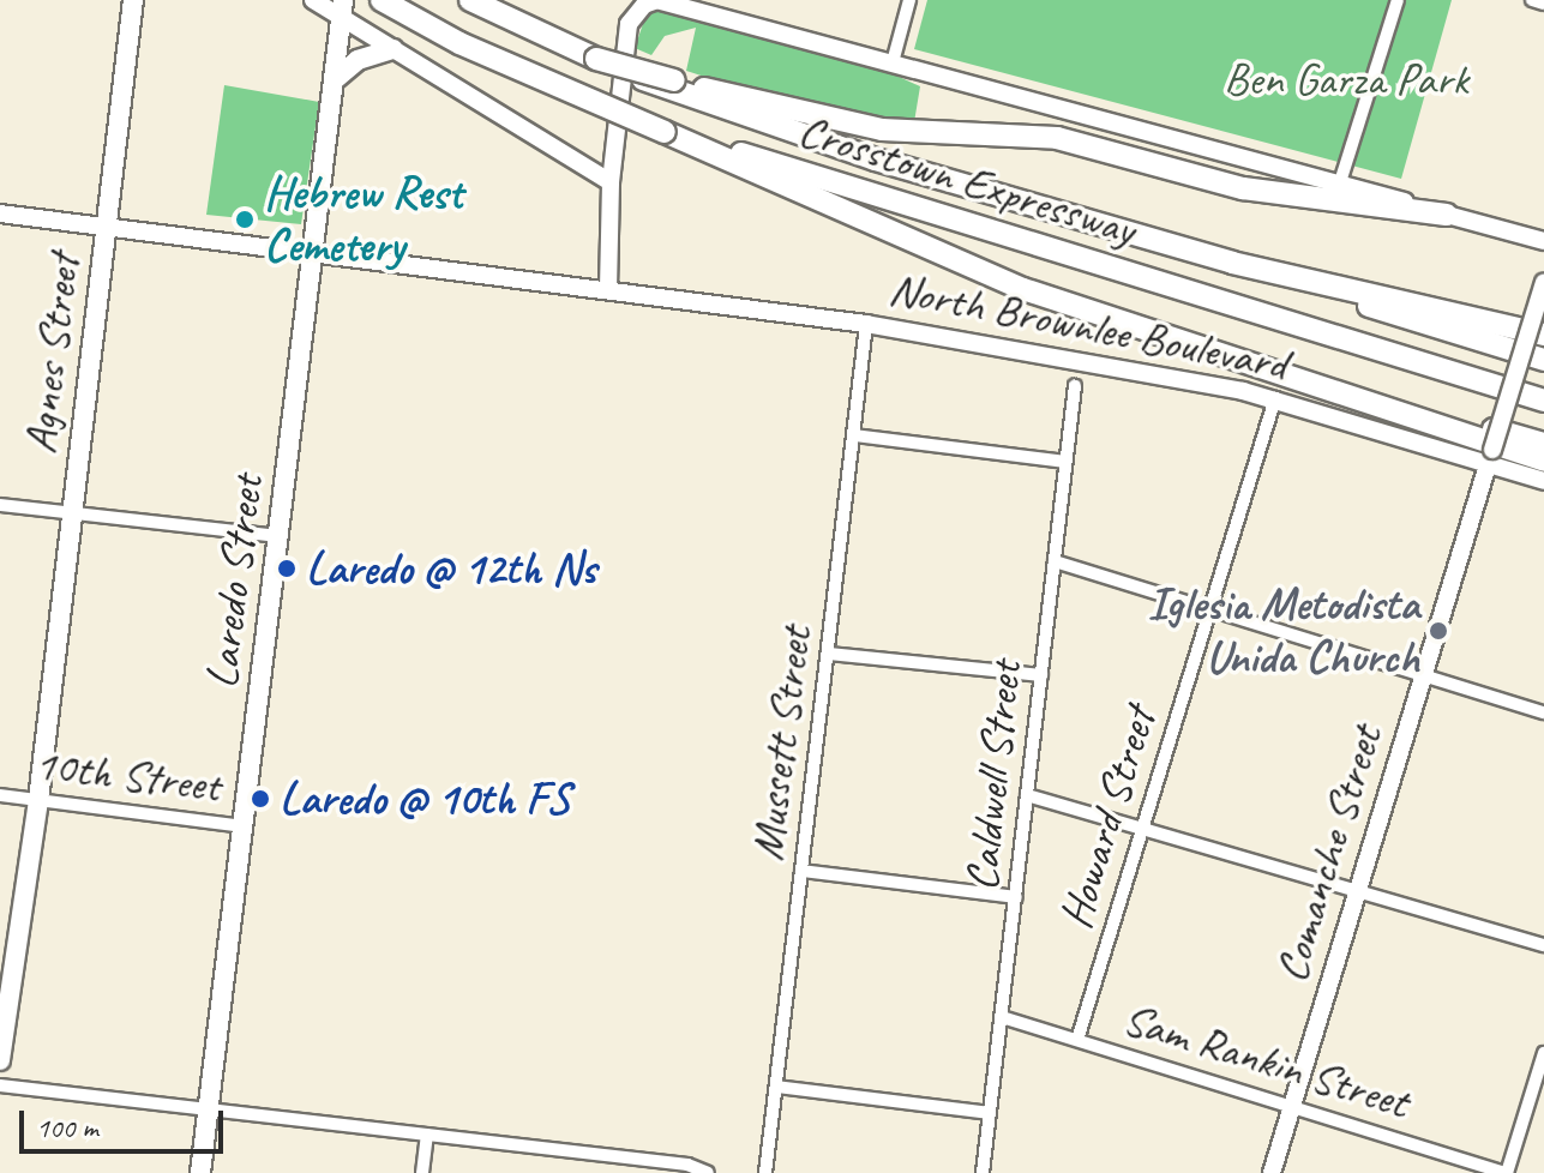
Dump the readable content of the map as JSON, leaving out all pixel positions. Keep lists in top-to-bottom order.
{
  "streets": {
    "highway": ["Crosstown Expressway"],
    "main road": [
      "North Brownlee Boulevard",
      "Agnes Street",
      "Laredo Street",
      "Comanche Street"
    ],
    "street": [
      "Mussett Street",
      "10th Street",
      "Caldwell Street",
      "Howard Street",
      "Sam Rankin Street"
    ]
  },
  "crossings": [
    ["North Brownlee Boulevard", "Agnes Street"],
    ["North Brownlee Boulevard", "Laredo Street"],
    ["North Brownlee Boulevard", "Mussett Street"],
    ["North Brownlee Boulevard", "Howard Street"],
    ["North Brownlee Boulevard", "Comanche Street"],
    ["Agnes Street", "10th Street"],
    ["Laredo Street", "10th Street"],
    ["Caldwell Street", "Sam Rankin Street"],
    ["Howard Street", "Sam Rankin Street"],
    ["Comanche Street", "Sam Rankin Street"]
  ],
  "parks": ["Ben Garza Park"],
  "places": [
    "Hebrew Rest Cemetery",
    "Laredo @ 12th Ns",
    "Iglesia Metodista Unida Church",
    "Laredo @ 10th FS"
  ],
  "scale_bar": "100 m"
}
